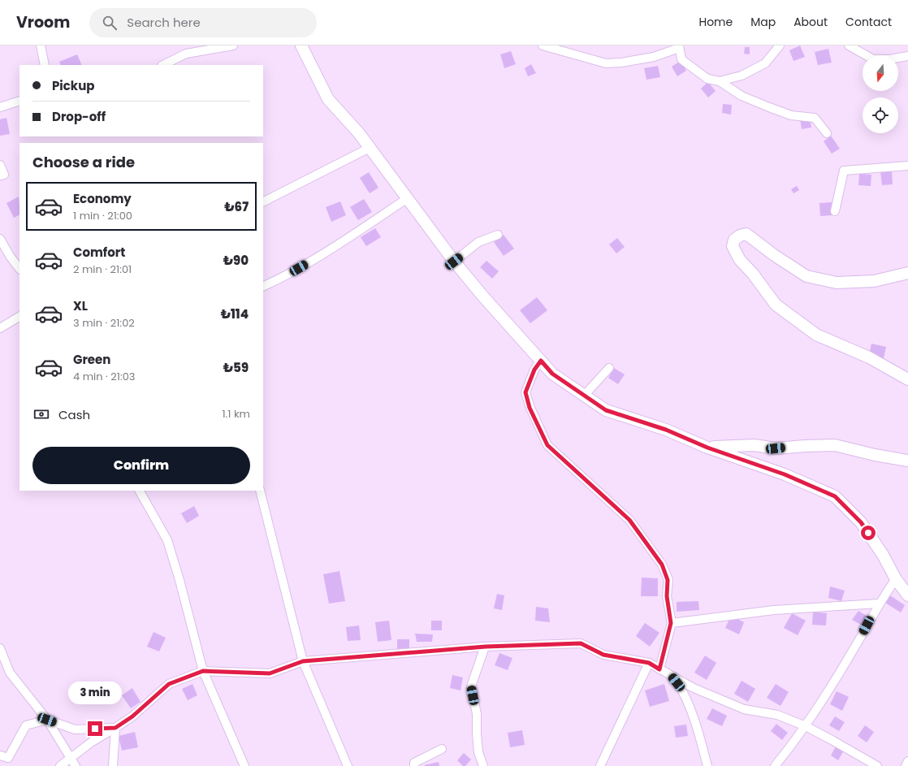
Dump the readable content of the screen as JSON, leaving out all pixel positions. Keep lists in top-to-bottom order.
{
  "north": "bottom",
  "page": {
    "header": "Vroom",
    "search": "Search here",
    "nav": [
      "Home",
      "Map",
      "About",
      "Contact"
    ],
    "banner": ["Pickup", "Drop-off"],
    "heading": "Choose a ride",
    "list": [
      {
        "name": "Economy",
        "note": "1 min · 21:00",
        "value": "₺67"
      },
      {
        "name": "Comfort",
        "note": "2 min · 21:01",
        "value": "₺90"
      },
      {
        "name": "XL",
        "note": "3 min · 21:02",
        "value": "₺114"
      },
      {
        "name": "Green",
        "note": "4 min · 21:03",
        "value": "₺59"
      }
    ],
    "pay": ["Cash", "1.1 km"],
    "buttons": "Confirm",
    "bubble": "3 min"
  }
}
